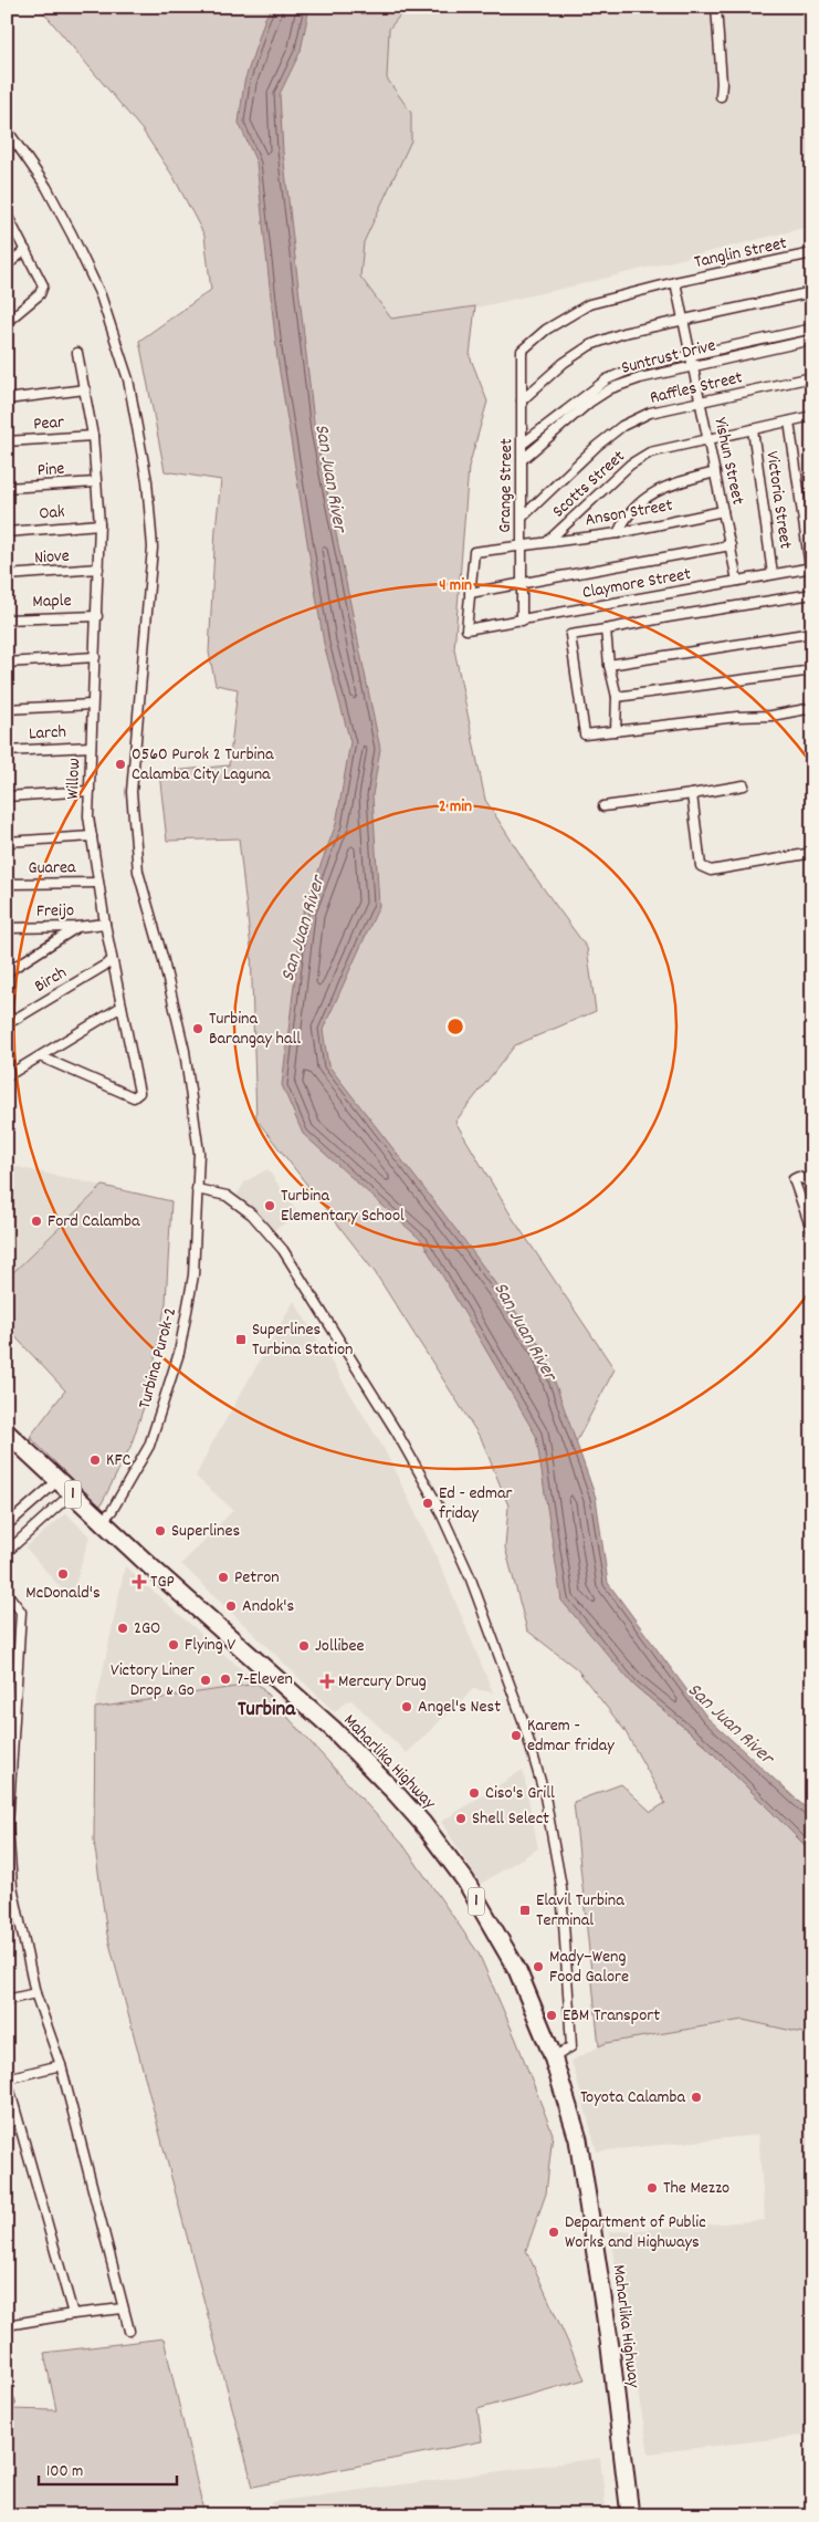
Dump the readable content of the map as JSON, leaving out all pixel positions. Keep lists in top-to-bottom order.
{
  "streets": {
    "highway": ["1", "Maharlika Highway"],
    "street": [
      "Tanglin Street",
      "Suntrust Drive",
      "Raffles Street",
      "Pear",
      "Yishun Street",
      "Pine",
      "Scotts Street",
      "Grange Street",
      "Victoria Street",
      "Oak",
      "Anson Street",
      "Niove",
      "Claymore Street",
      "Maple",
      "Larch",
      "Willow",
      "Guarea",
      "Freijo",
      "Birch",
      "Turbina Purok-2"
    ]
  },
  "crossings": [
    ["Tanglin Street", "Yishun Street"],
    ["Tanglin Street", "Grange Street"],
    ["Suntrust Drive", "Yishun Street"],
    ["Suntrust Drive", "Grange Street"],
    ["Raffles Street", "Yishun Street"],
    ["Raffles Street", "Grange Street"],
    ["Pear", "Willow"],
    ["Yishun Street", "Scotts Street"],
    ["Yishun Street", "Anson Street"],
    ["Yishun Street", "Claymore Street"],
    ["Pine", "Willow"],
    ["Scotts Street", "Victoria Street"],
    ["Scotts Street", "Anson Street"],
    ["Grange Street", "Anson Street"],
    ["Grange Street", "Claymore Street"],
    ["Victoria Street", "Claymore Street"],
    ["Oak", "Willow"],
    ["Anson Street", "Claymore Street"],
    ["Niove", "Willow"],
    ["Maple", "Willow"],
    ["Larch", "Willow"],
    ["Willow", "Guarea"],
    ["Willow", "Freijo"],
    ["Willow", "Birch"],
    ["Turbina Purok-2", "Maharlika Highway"]
  ],
  "districts": ["Turbina"],
  "water": ["San Juan River"],
  "places": {
    "other": [
      "0560 Purok 2 Turbina Calamba City Laguna",
      "Turbina Barangay hall",
      "Turbina Elementary School",
      "Ford Calamba",
      "KFC",
      "Ed - edmar friday",
      "Superlines",
      "McDonald's",
      "Petron",
      "Andok's",
      "2GO",
      "Flying V",
      "Jollibee",
      "7-Eleven",
      "Victory Liner Drop & Go",
      "Angel's Nest",
      "Karem - edmar friday",
      "Ciso's Grill",
      "Shell Select",
      "Mady–Weng Food Galore",
      "EBM Transport",
      "Toyota Calamba",
      "The Mezzo",
      "Department of Public Works and Highways"
    ],
    "transit": ["Superlines Turbina Station", "Elavil Turbina Terminal"],
    "health": ["TGP", "Mercury Drug"]
  },
  "scale_bar": "100 m",
  "rings": ["4 min", "2 min"]
}
